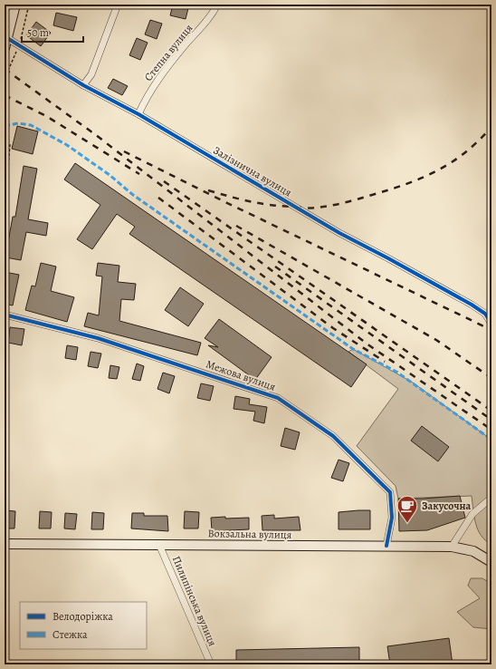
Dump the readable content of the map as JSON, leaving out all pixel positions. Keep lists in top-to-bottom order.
{
  "streets": {
    "main road": ["Вокзальна вулиця"],
    "street": [
      "Степна вулиця",
      "Залізнична вулиця",
      "Межова вулиця",
      "Пилипінська вулиця"
    ]
  },
  "crossings": [
    ["Степна вулиця", "Залізнична вулиця"],
    ["Межова вулиця", "Вокзальна вулиця"],
    ["Вокзальна вулиця", "Пилипінська вулиця"]
  ],
  "places": {
    "cafe": ["Закусочна"]
  },
  "legend": ["Велодоріжка", "Стежка"],
  "scale_bar": "50 m"
}
